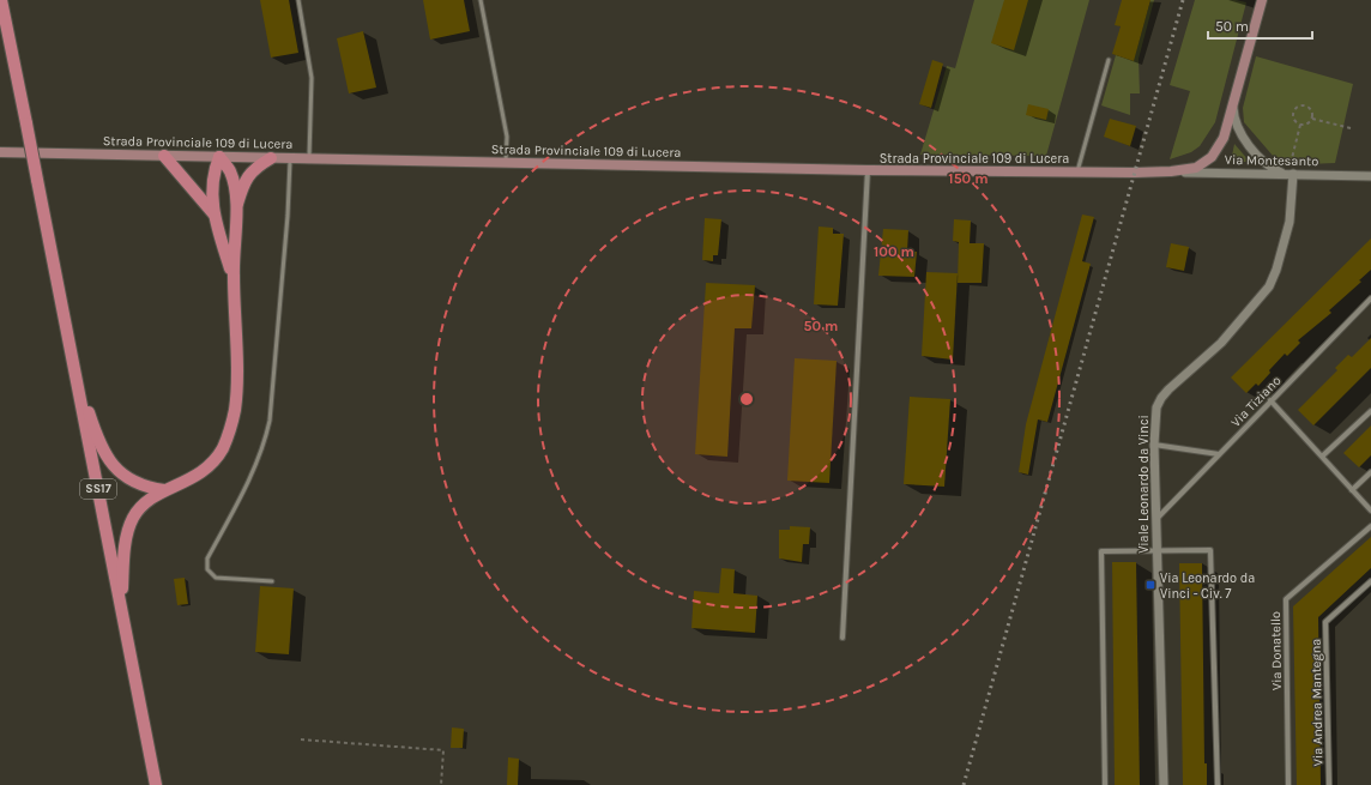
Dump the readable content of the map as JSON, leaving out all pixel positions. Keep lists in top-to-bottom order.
{
  "streets": {
    "main road": ["Strada Provinciale 109 di Lucera", "SS17"],
    "street": [
      "Via Montesanto",
      "Via Tiziano",
      "Viale Leonardo da Vinci",
      "Via Donatello",
      "Via Andrea Mantegna"
    ]
  },
  "crossings": [
    ["Strada Provinciale 109 di Lucera", "Via Montesanto"],
    ["Via Montesanto", "Viale Leonardo da Vinci"],
    ["Via Tiziano", "Viale Leonardo da Vinci"]
  ],
  "places": {
    "transit": ["Via Leonardo da Vinci - Civ. 7"]
  },
  "scale_bar": "50 m",
  "rings": ["150 m", "100 m", "50 m"]
}
